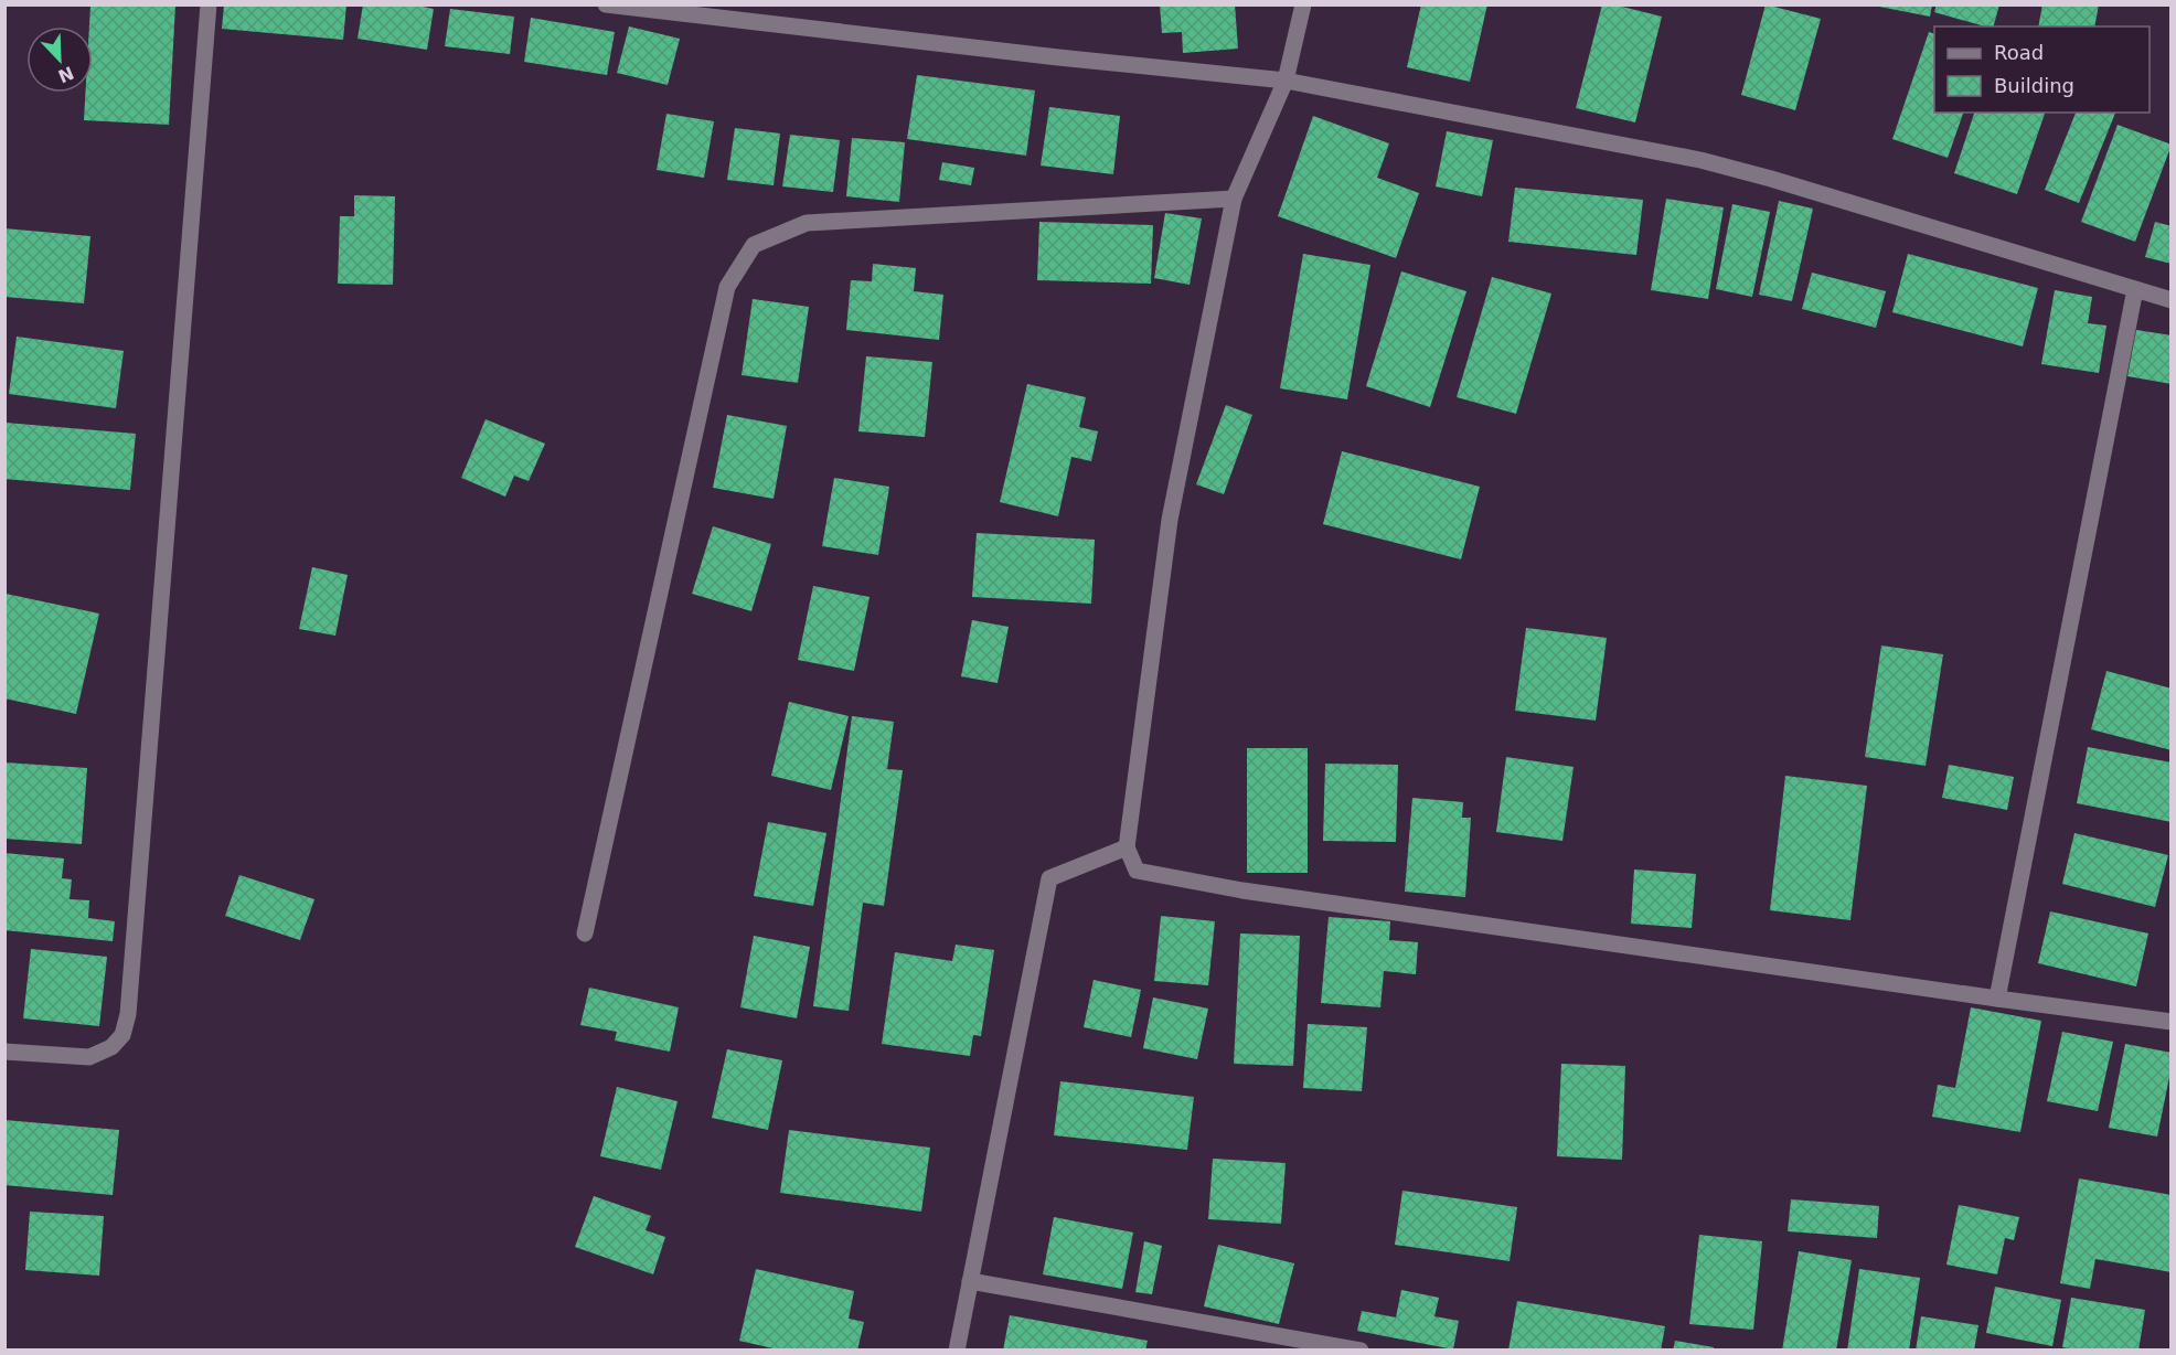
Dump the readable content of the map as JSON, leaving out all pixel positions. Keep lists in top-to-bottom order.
{
  "legend": ["Road", "Building"],
  "north": "bottom right"
}
